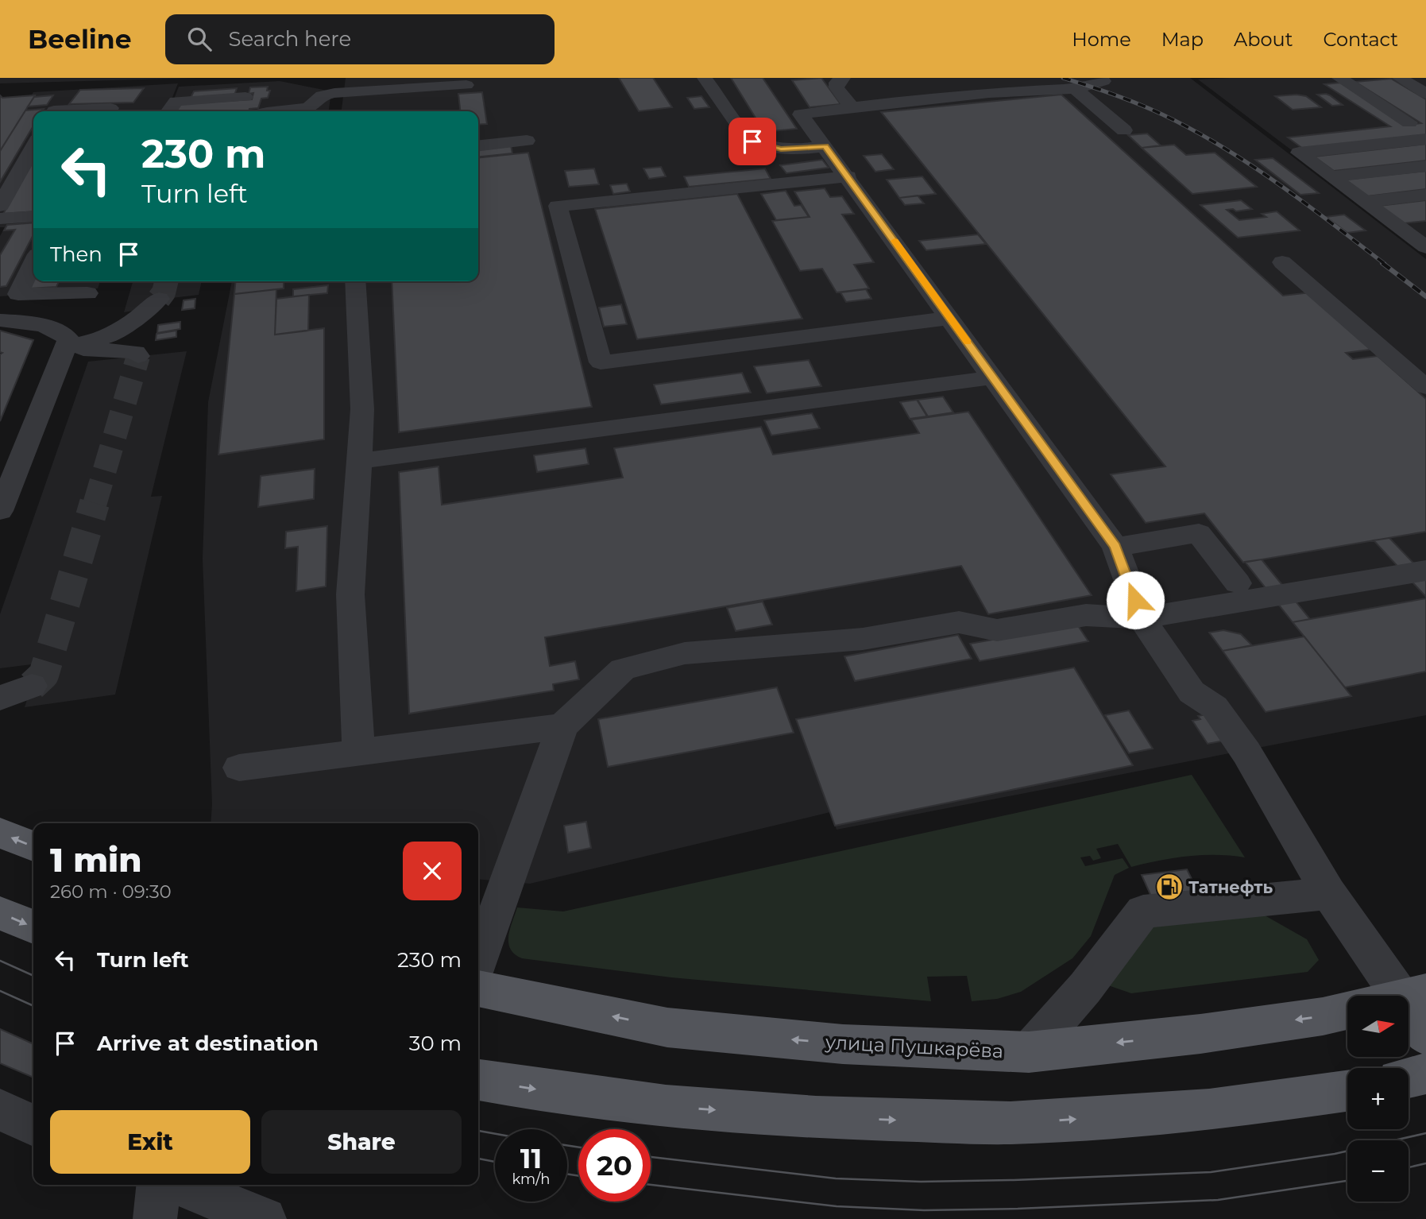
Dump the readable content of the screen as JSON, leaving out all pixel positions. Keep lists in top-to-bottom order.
{
  "streets": {
    "main road": ["улица Пушкарёва"]
  },
  "places": {
    "fuel station": ["Татнефть"]
  },
  "north": "right",
  "page": {
    "header": "Beeline",
    "search": "Search here",
    "nav": [
      "Home",
      "Map",
      "About",
      "Contact"
    ],
    "turn": ["230 m", "Turn left"],
    "then": "Then",
    "heading": ["1 min", "260 m · 09:30"],
    "list": [
      {
        "name": "Turn left",
        "value": "230 m"
      },
      {
        "name": "Arrive at destination",
        "value": "30 m"
      }
    ],
    "map_buttons": ["+", "−"],
    "buttons": ["Exit", "Share"],
    "speed": "11 km/h",
    "limit": "20"
  }
}
